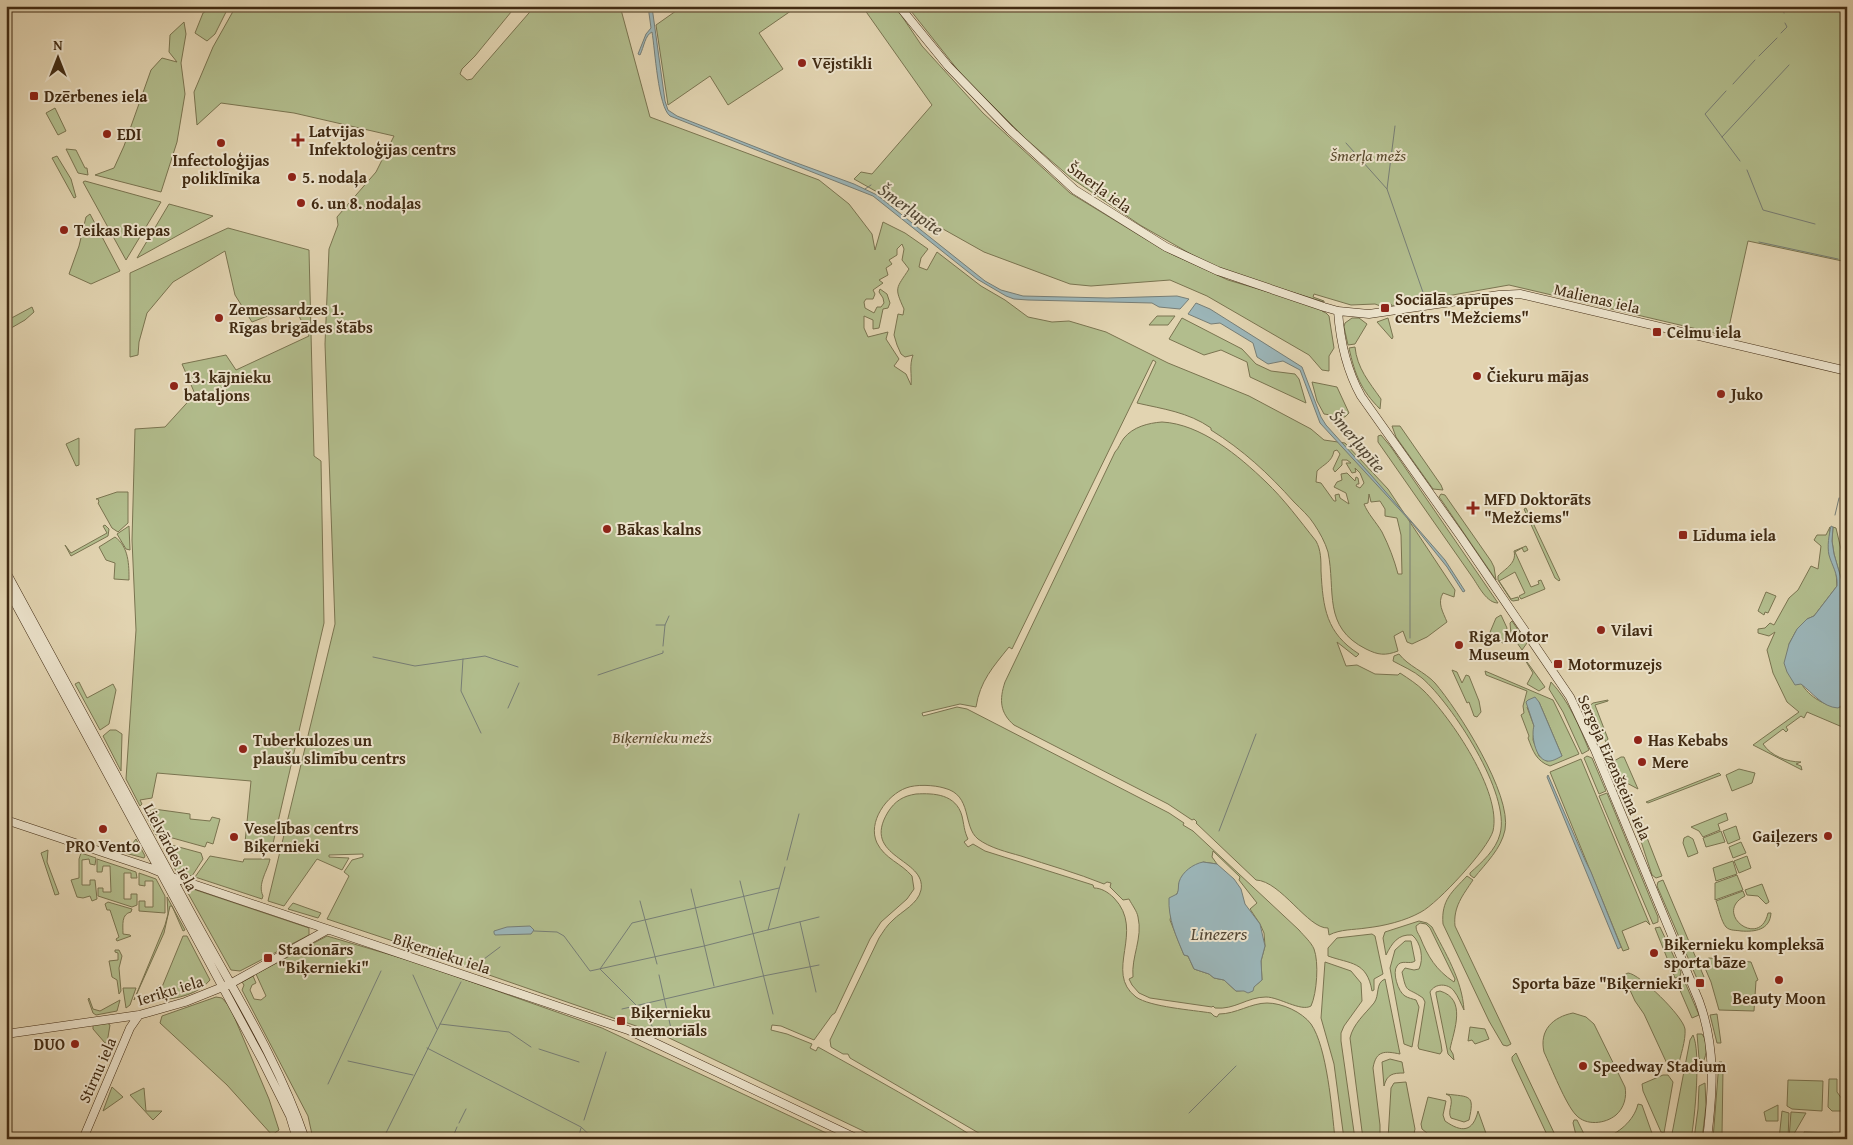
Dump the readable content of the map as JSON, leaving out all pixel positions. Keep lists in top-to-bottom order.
{
  "streets": {
    "street": [
      "Šmerļa iela",
      "Malienas iela",
      "Sergeja Eizenšteina iela",
      "Lielvārdes iela",
      "Biķernieku iela",
      "Ieriķu iela",
      "Stirnu iela"
    ]
  },
  "crossings": [
    ["Šmerļa iela", "Malienas iela"],
    ["Šmerļa iela", "Sergeja Eizenšteina iela"],
    ["Malienas iela", "Sergeja Eizenšteina iela"],
    ["Lielvārdes iela", "Biķernieku iela"],
    ["Lielvārdes iela", "Ieriķu iela"],
    ["Biķernieku iela", "Ieriķu iela"],
    ["Ieriķu iela", "Stirnu iela"]
  ],
  "water": ["Šmerļupīte", "Linezers"],
  "parks": ["Šmerļa mežs", "Biķernieku mežs"],
  "places": {
    "other": [
      "Vējstikli",
      "EDI",
      "Infectoloģijas poliklīnika",
      "5. nodaļa",
      "6. un 8. nodaļas",
      "Teikas Riepas",
      "Zemessardzes 1. Rīgas brigādes štābs",
      "Čiekuru mājas",
      "13. kājnieku bataljons",
      "Juko",
      "Bākas kalns",
      "Vilavi",
      "Riga Motor Museum",
      "Has Kebabs",
      "Tuberkulozes un plaušu slimību centrs",
      "Mere",
      "PRO Vento",
      "Gaiļezers",
      "Veselības centrs Biķernieki",
      "Biķernieku kompleksā sporta bāze",
      "Beauty Moon",
      "DUO",
      "Speedway Stadium"
    ],
    "transit": [
      "Dzērbenes iela",
      "Sociālās aprūpes centrs \"Mežciems\"",
      "Celmu iela",
      "Līduma iela",
      "Motormuzejs",
      "Stacionārs \"Biķernieki\"",
      "Sporta bāze \"Biķernieki\"",
      "Biķernieku memoriāls"
    ],
    "health": ["Latvijas Infektoloģijas centrs", "MFD Doktorāts \"Mežciems\""]
  },
  "north": "top"
}
